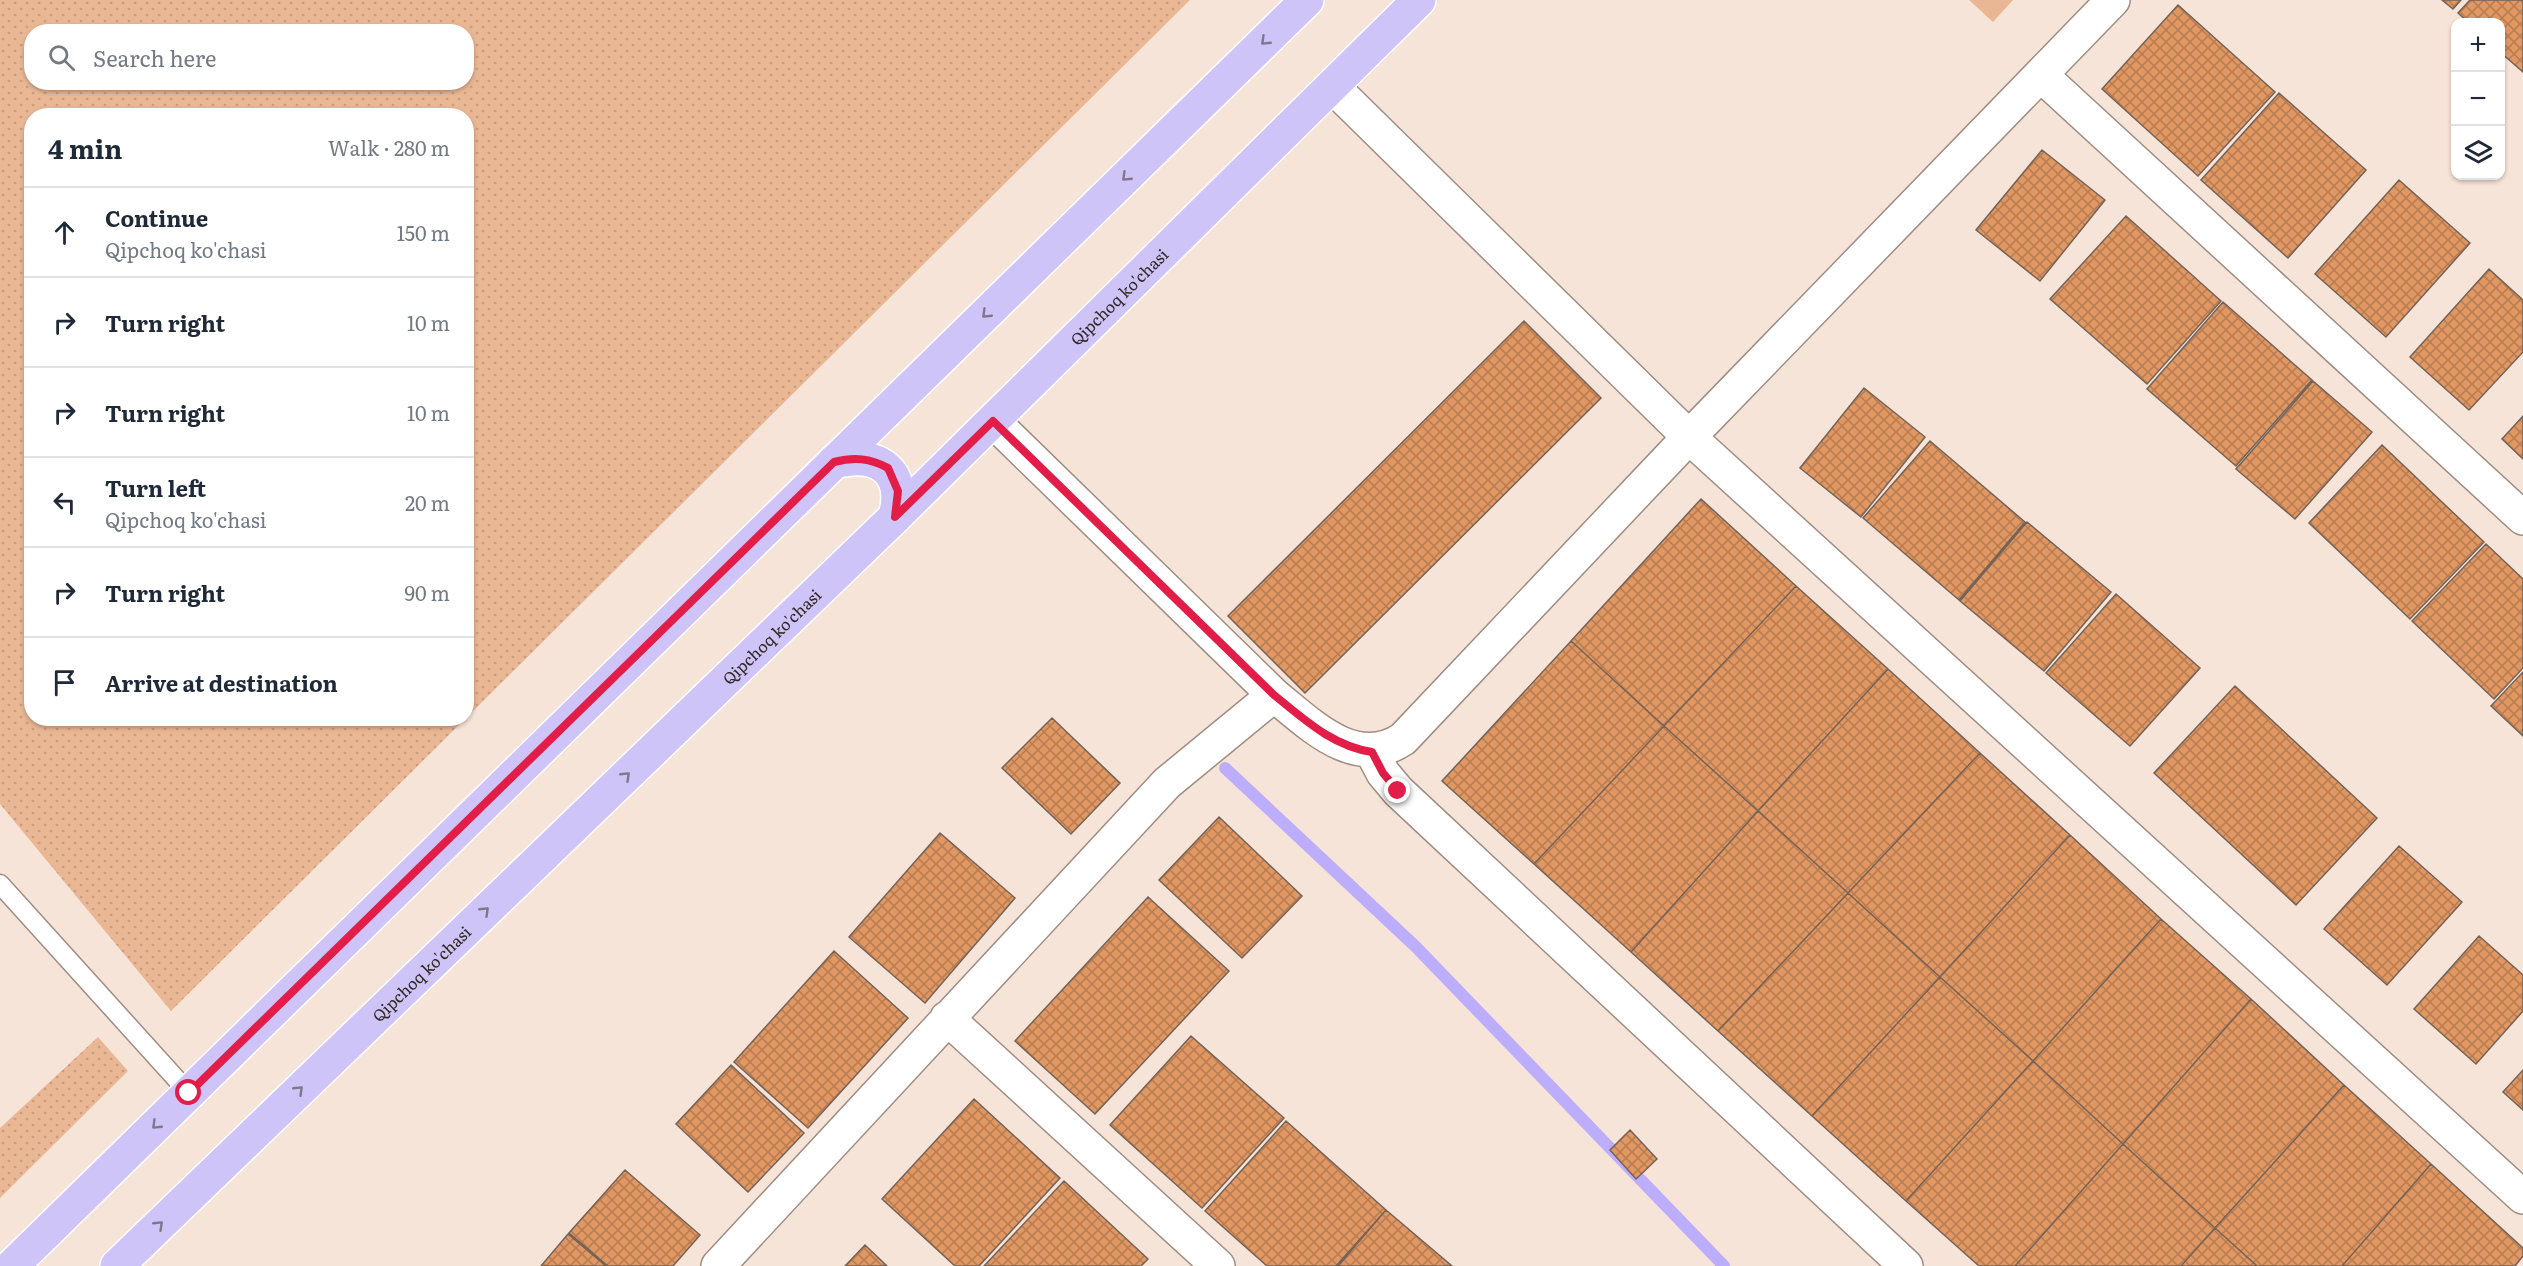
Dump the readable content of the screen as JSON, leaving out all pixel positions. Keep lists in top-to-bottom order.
{
  "streets": {
    "main road": ["Qipchoq ko'chasi"]
  },
  "page": {
    "map_buttons": ["+", "−"],
    "search": "Search here",
    "heading": ["4 min", "Walk · 280 m"],
    "list": [
      ["Continue", "Qipchoq ko'chasi", "150 m"],
      ["Turn right", "10 m"],
      ["Turn right", "10 m"],
      ["Turn left", "Qipchoq ko'chasi", "20 m"],
      ["Turn right", "90 m"],
      "Arrive at destination"
    ]
  }
}
